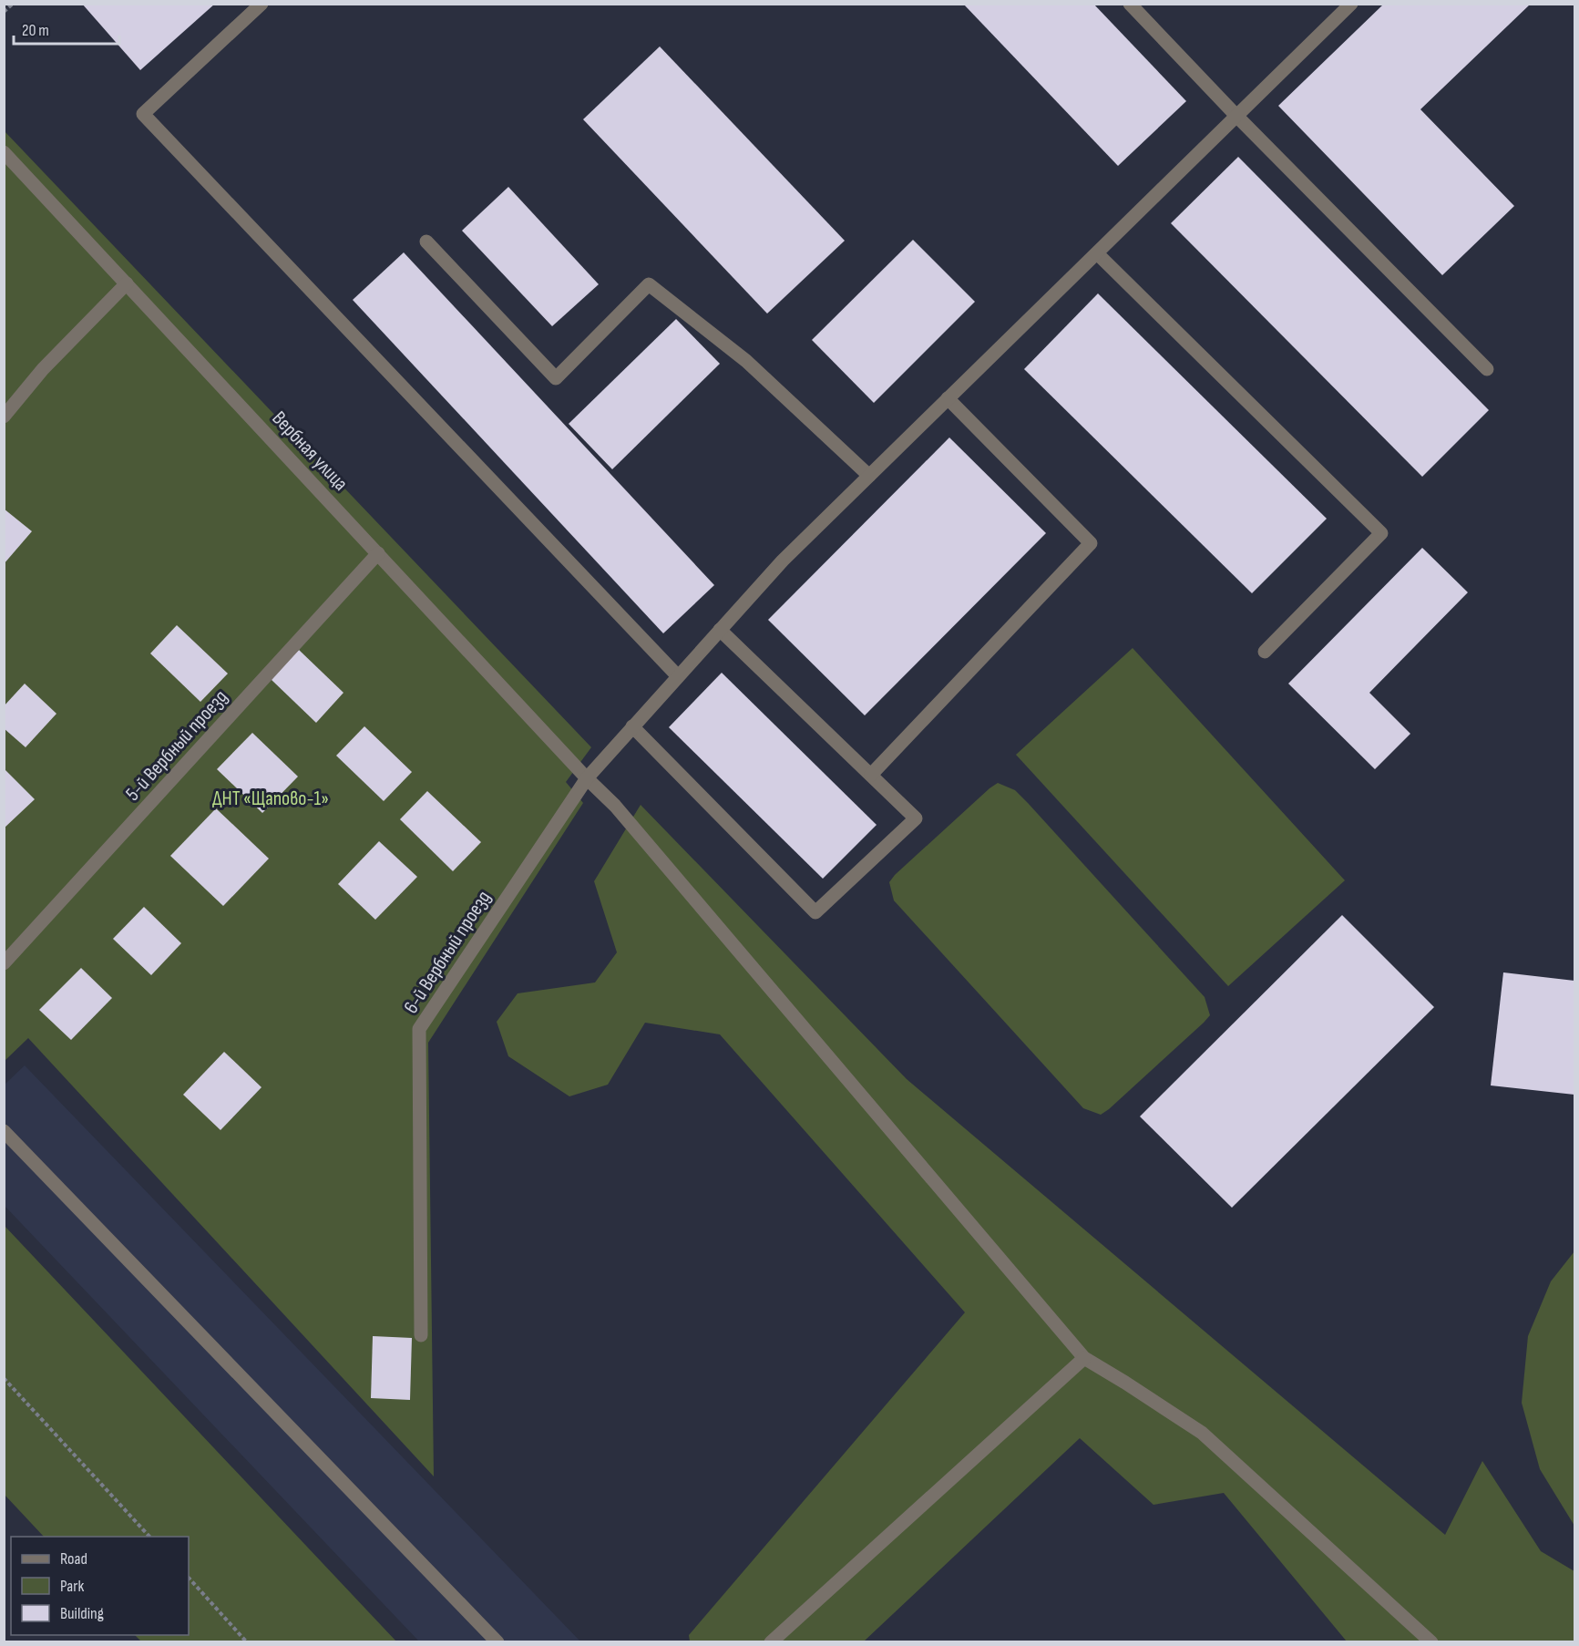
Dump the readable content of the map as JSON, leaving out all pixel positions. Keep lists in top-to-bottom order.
{
  "streets": {
    "street": ["Вербная улица", "5-й Вербный проезд", "6-й Вербный проезд"]
  },
  "crossings": [
    ["Вербная улица", "5-й Вербный проезд"],
    ["Вербная улица", "6-й Вербный проезд"]
  ],
  "parks": ["ДНТ «Щапово-1»"],
  "legend": ["Road", "Park", "Building"],
  "scale_bar": "20 m"
}
